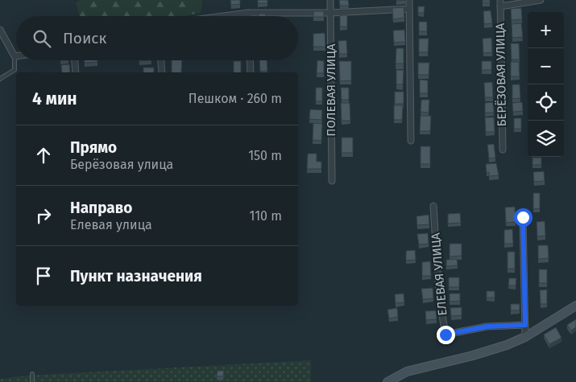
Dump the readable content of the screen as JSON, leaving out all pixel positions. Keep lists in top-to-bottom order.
{
  "streets": {
    "street": ["БЕРЁЗОВАЯ УЛИЦА", "ПОЛЕВАЯ УЛИЦА", "ЕЛЕВАЯ УЛИЦА"]
  },
  "page": {
    "map_buttons": ["+", "−"],
    "search": "Поиск",
    "heading": ["4 мин", "Пешком · 260 m"],
    "list": [
      ["Прямо", "Берёзовая улица", "150 m"],
      ["Направо", "Елевая улица", "110 m"],
      "Пункт назначения"
    ]
  }
}
